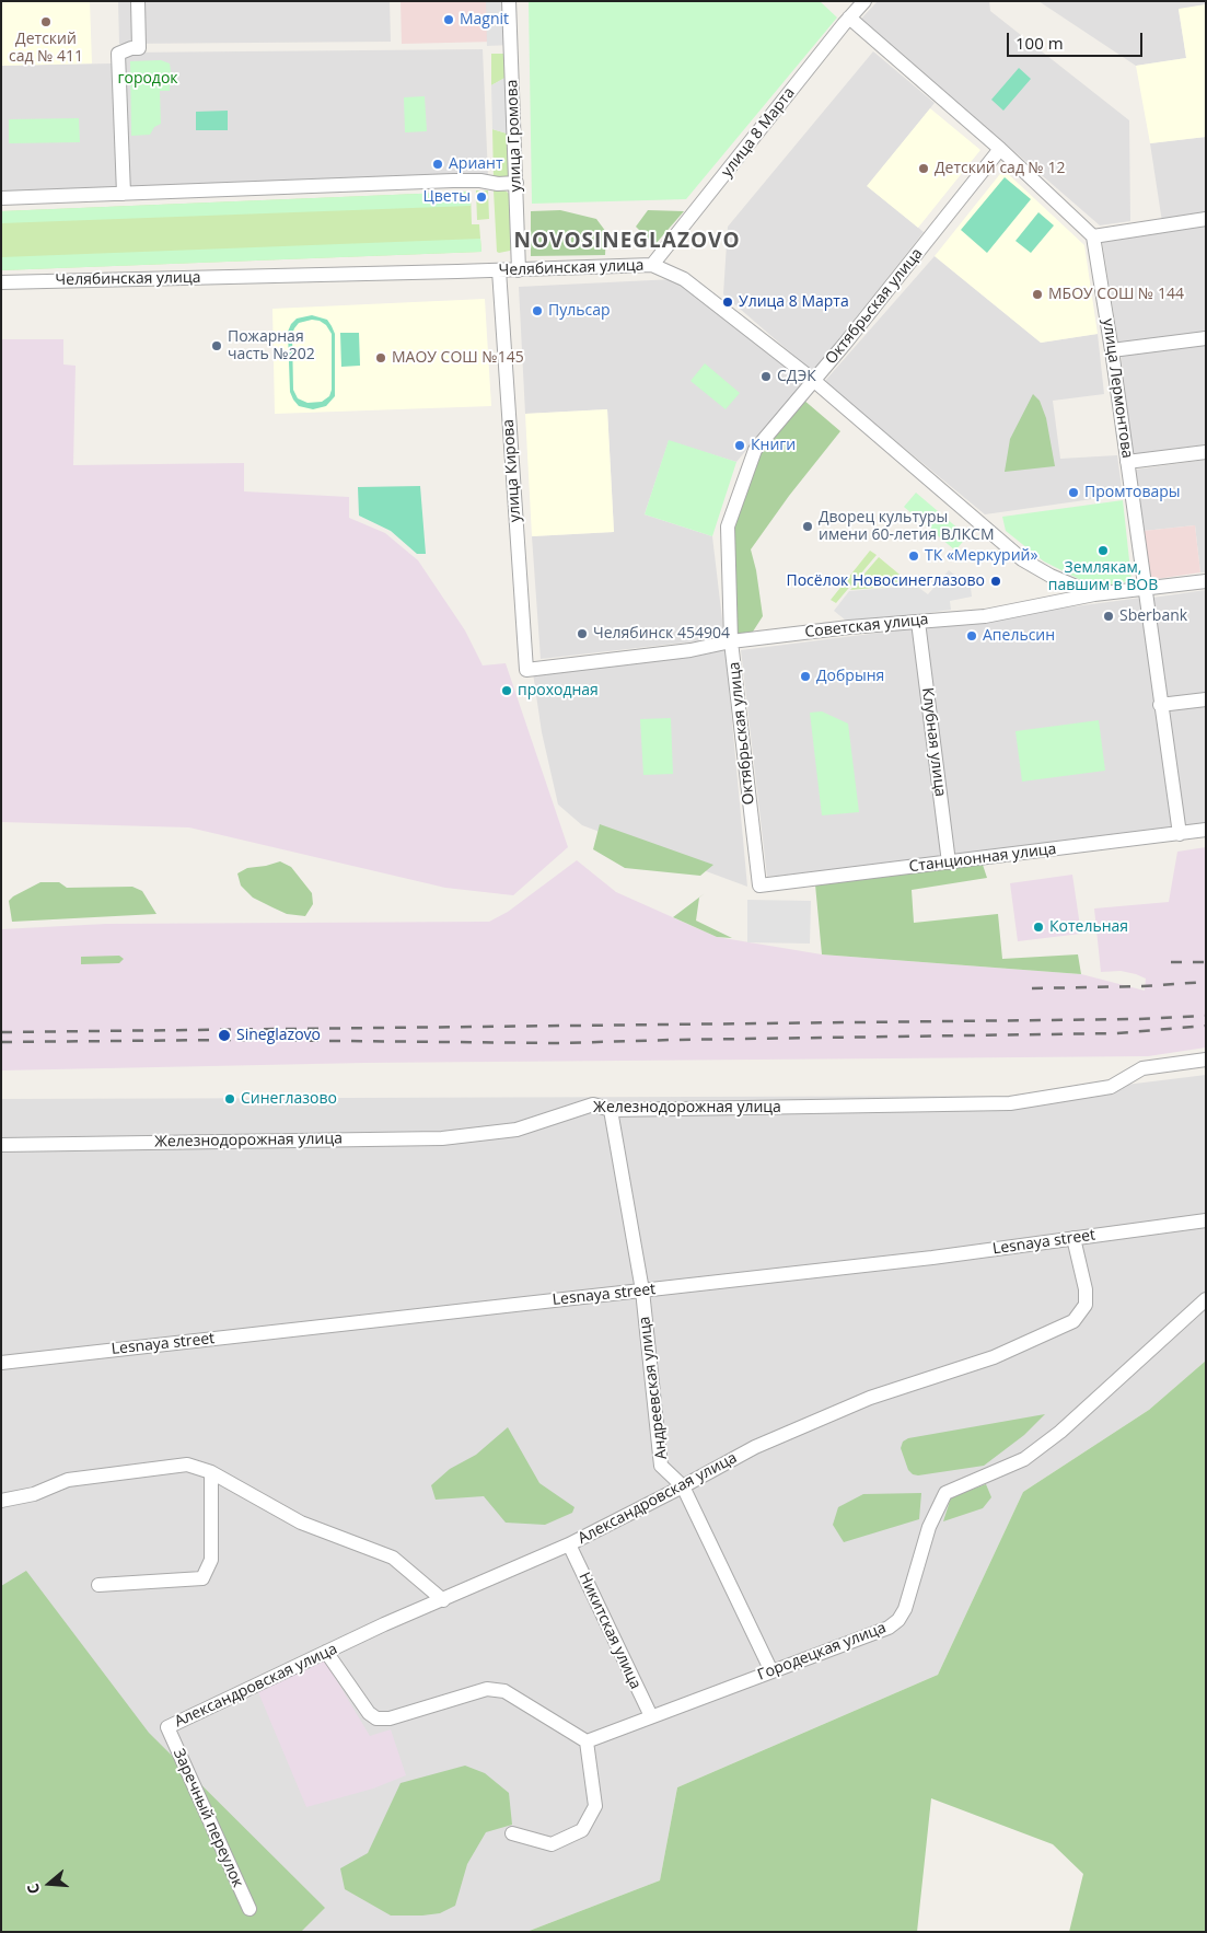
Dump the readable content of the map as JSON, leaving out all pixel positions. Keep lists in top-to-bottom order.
{
  "streets": {
    "street": [
      "улица 8 Марта",
      "улица Громова",
      "Челябинская улица",
      "Октябрьская улица",
      "улица Лермонтова",
      "улица Кирова",
      "Советская улица",
      "Клубная улица",
      "Станционная улица",
      "Железнодорожная улица",
      "Lesnaya street",
      "Андреевская улица",
      "Александровская улица",
      "Никитская улица",
      "Городецкая улица",
      "Заречный переулок"
    ]
  },
  "crossings": [
    ["улица 8 Марта", "Челябинская улица"],
    ["улица Громова", "Челябинская улица"],
    ["Челябинская улица", "Октябрьская улица"],
    ["Челябинская улица", "улица Кирова"],
    ["Челябинская улица", "Советская улица"],
    ["Октябрьская улица", "Советская улица"],
    ["Октябрьская улица", "Станционная улица"],
    ["улица Лермонтова", "Советская улица"],
    ["улица Лермонтова", "Станционная улица"],
    ["улица Кирова", "Советская улица"],
    ["Советская улица", "Клубная улица"],
    ["Клубная улица", "Станционная улица"],
    ["Железнодорожная улица", "Андреевская улица"],
    ["Lesnaya street", "Андреевская улица"],
    ["Lesnaya street", "Александровская улица"],
    ["Андреевская улица", "Александровская улица"],
    ["Андреевская улица", "Городецкая улица"],
    ["Александровская улица", "Никитская улица"],
    ["Александровская улица", "Заречный переулок"],
    ["Никитская улица", "Городецкая улица"]
  ],
  "districts": ["NOVOSINEGLAZOVO"],
  "parks": ["городок"],
  "places": [
    "Magnit",
    "Детский сад № 411",
    "Ариант",
    "Детский сад № 12",
    "Цветы",
    "МБОУ СОШ № 144",
    "Улица 8 Марта",
    "Пульсар",
    "Пожарная часть №202",
    "МАОУ СОШ №145",
    "СДЭК",
    "Книги",
    "Промтовары",
    "Дворец культуры имени 60-летия ВЛКСМ",
    "Землякам, павшим в ВОВ",
    "ТК «Меркурий»",
    "Посёлок Новосинеглазово",
    "Sberbank",
    "Челябинск 454904",
    "Апельсин",
    "Добрыня",
    "проходная",
    "Котельная",
    "Sineglazovo",
    "Синеглазово"
  ],
  "scale_bar": "100 m",
  "north": "left"
}
